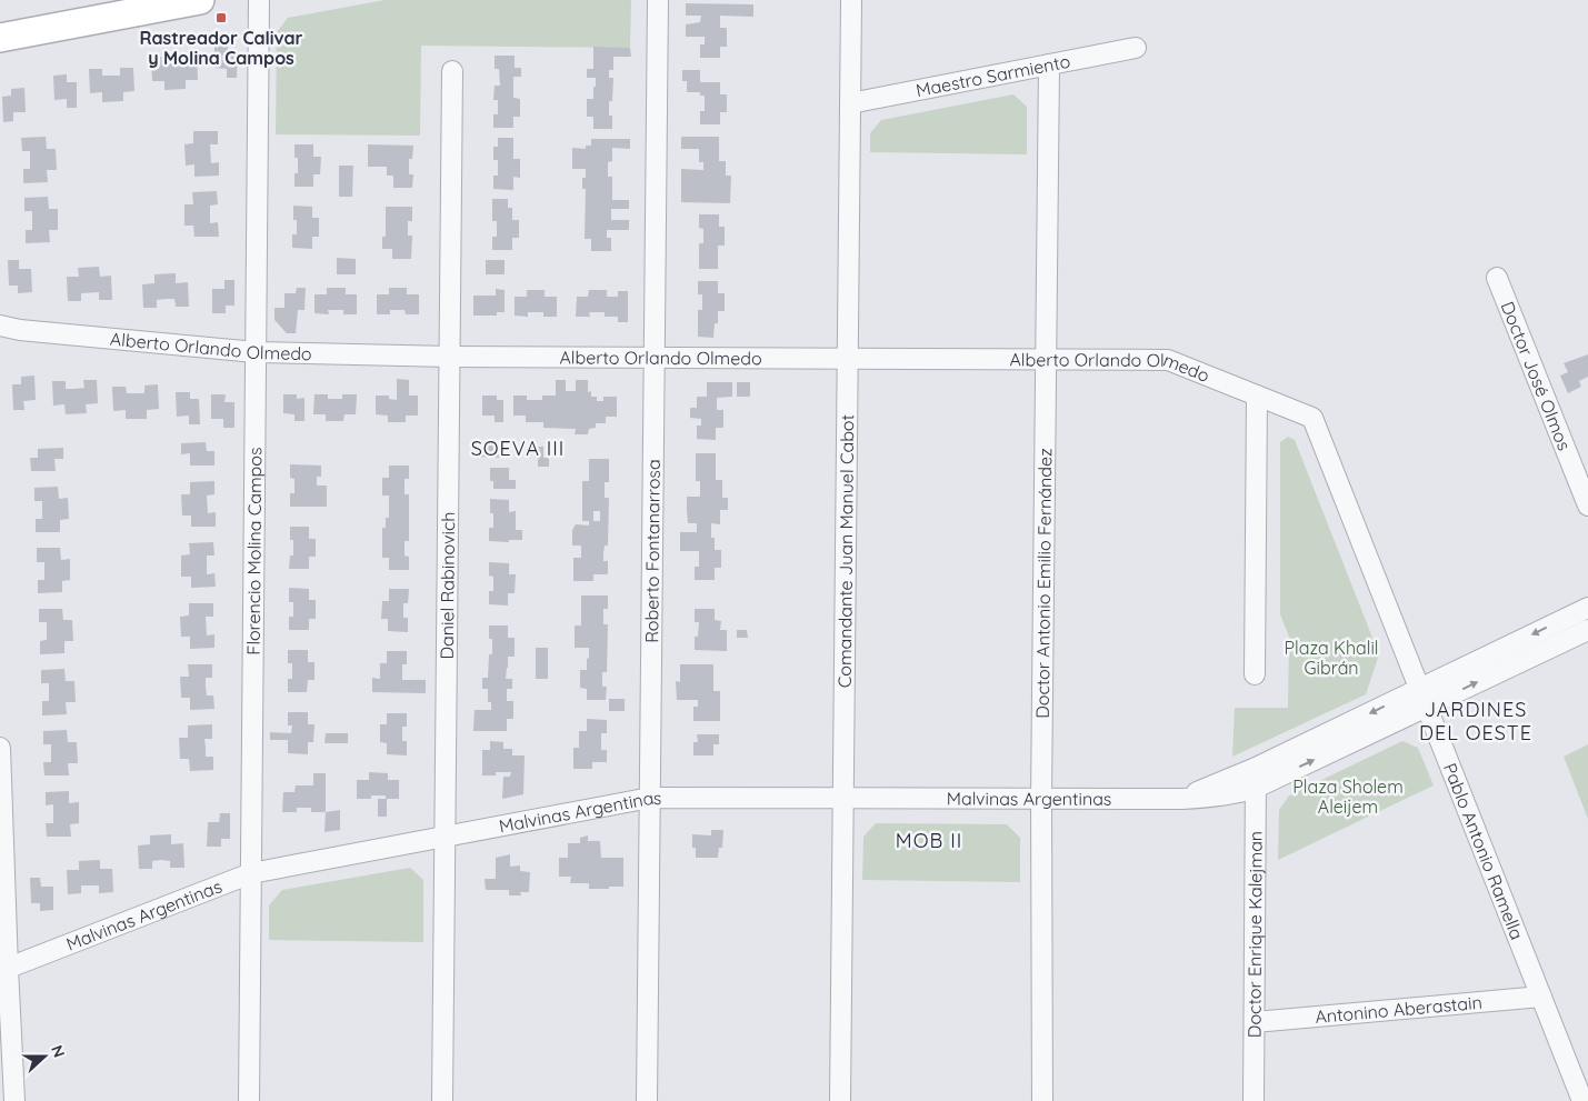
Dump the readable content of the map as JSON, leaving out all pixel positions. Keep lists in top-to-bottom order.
{
  "streets": {
    "street": [
      "Maestro Sarmiento",
      "Alberto Orlando Olmedo",
      "Doctor José Olmos",
      "Florencio Molina Campos",
      "Roberto Fontanarrosa",
      "Comandante Juan Manuel Cabot",
      "Doctor Antonio Emilio Fernández",
      "Daniel Rabinovich",
      "Malvinas Argentinas",
      "Pablo Antonio Ramella",
      "Doctor Enrique Kalejman",
      "Antonino Aberastain"
    ]
  },
  "crossings": [
    ["Maestro Sarmiento", "Comandante Juan Manuel Cabot"],
    ["Maestro Sarmiento", "Doctor Antonio Emilio Fernández"],
    ["Alberto Orlando Olmedo", "Florencio Molina Campos"],
    ["Alberto Orlando Olmedo", "Roberto Fontanarrosa"],
    ["Alberto Orlando Olmedo", "Comandante Juan Manuel Cabot"],
    ["Alberto Orlando Olmedo", "Doctor Antonio Emilio Fernández"],
    ["Alberto Orlando Olmedo", "Daniel Rabinovich"],
    ["Alberto Orlando Olmedo", "Pablo Antonio Ramella"],
    ["Florencio Molina Campos", "Malvinas Argentinas"],
    ["Roberto Fontanarrosa", "Malvinas Argentinas"],
    ["Comandante Juan Manuel Cabot", "Malvinas Argentinas"],
    ["Doctor Antonio Emilio Fernández", "Malvinas Argentinas"],
    ["Daniel Rabinovich", "Malvinas Argentinas"],
    ["Malvinas Argentinas", "Pablo Antonio Ramella"],
    ["Malvinas Argentinas", "Doctor Enrique Kalejman"],
    ["Pablo Antonio Ramella", "Antonino Aberastain"],
    ["Doctor Enrique Kalejman", "Antonino Aberastain"]
  ],
  "districts": ["SOEVA III", "JARDINES DEL OESTE", "MOB II"],
  "parks": ["Plaza Khalil Gibrán", "Plaza Sholem Aleijem"],
  "places": {
    "transit": ["Rastreador Calivar y Molina Campos"]
  },
  "north": "right"
}
